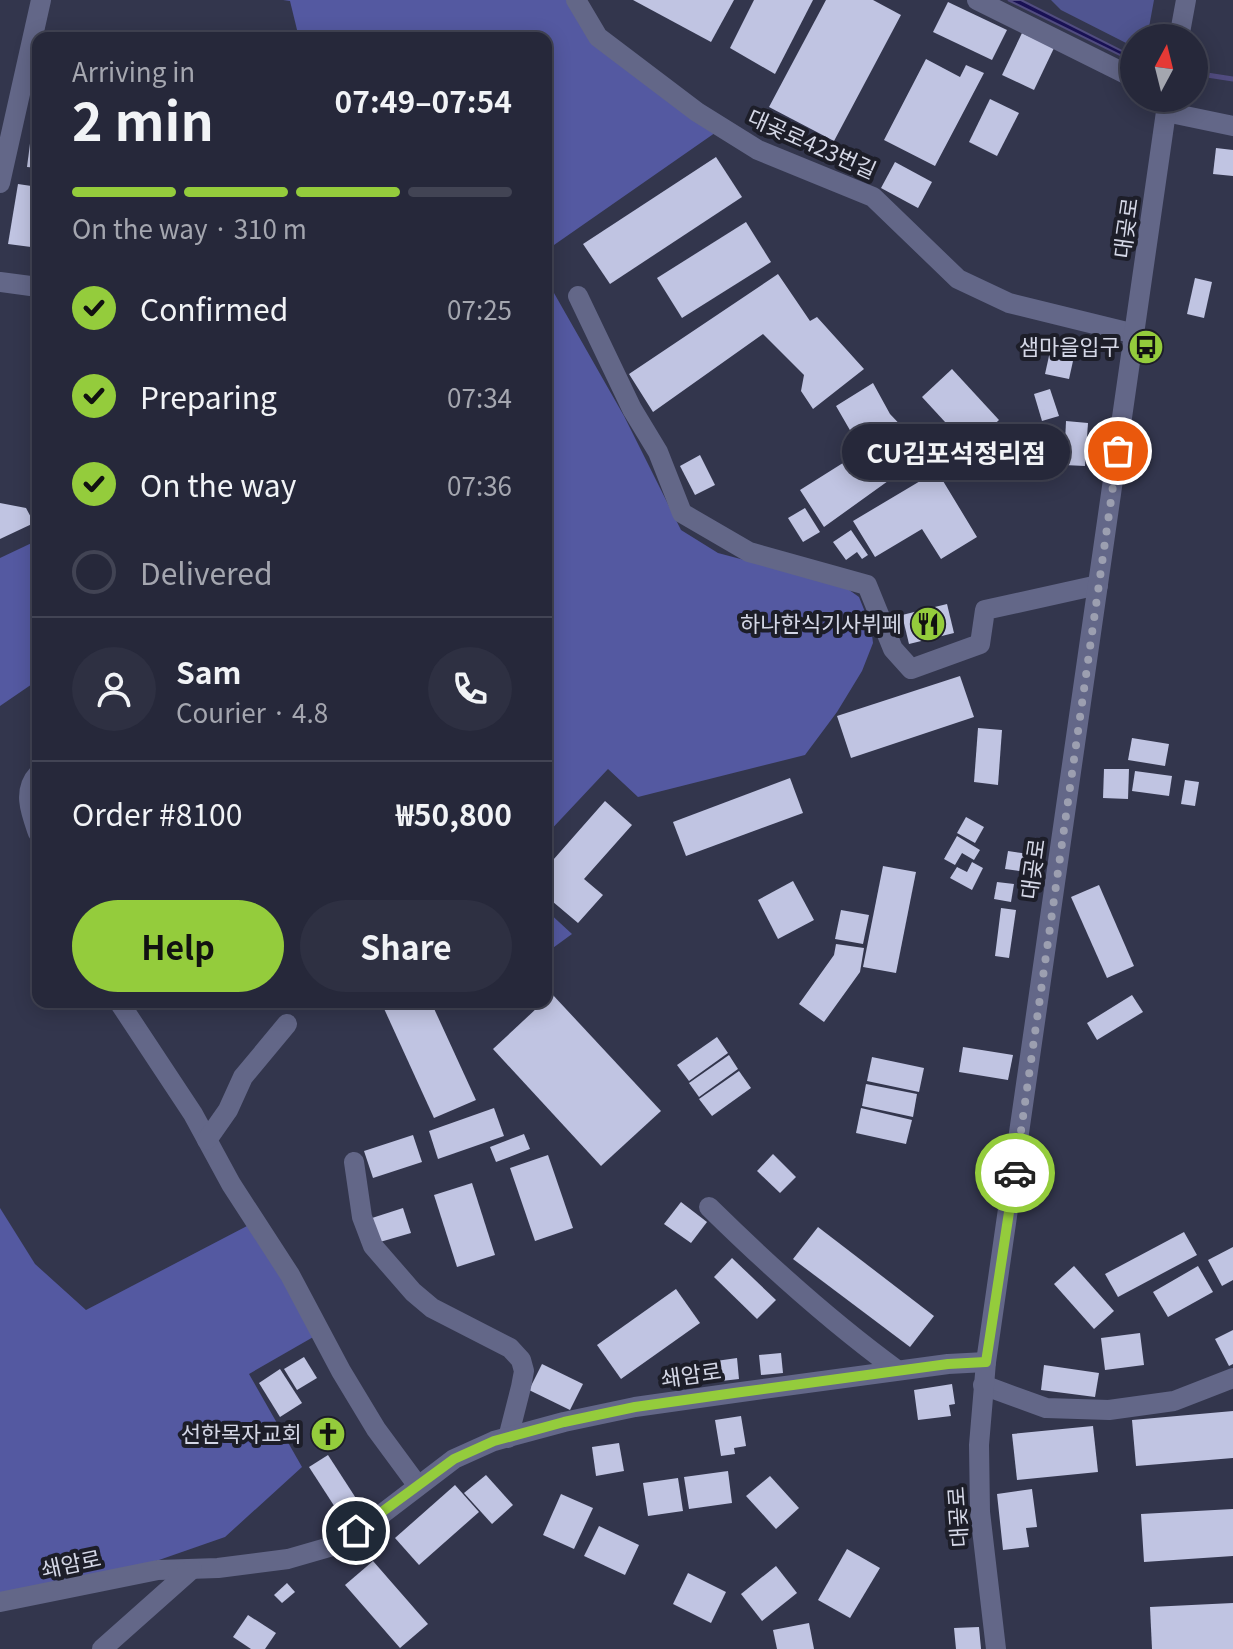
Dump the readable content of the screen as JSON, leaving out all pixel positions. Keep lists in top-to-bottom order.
{
  "streets": {
    "street": ["대곶로423번길", "대곶로", "쇄암로"]
  },
  "crossings": [
    ["대곶로423번길", "대곶로"],
    ["대곶로", "쇄암로"]
  ],
  "places": {
    "bus stop": ["샘마을입구"],
    "other": ["CU김포석정리점"],
    "restaurant": ["하나한식기사뷔페"],
    "church": ["선한목자교회"]
  },
  "north": "top",
  "page": {
    "heading": ["2 min", "Arriving in", "07:49–07:54"],
    "panel": [
      "Sam",
      "Courier · 4.8",
      "Order #8100",
      "₩50,800"
    ],
    "bar": "On the way · 310 m",
    "list": [
      ["Confirmed", "07:25"],
      ["Preparing", "07:34"],
      ["On the way", "07:36"],
      "Delivered"
    ],
    "bubble": "CU김포석정리점",
    "buttons": ["Help", "Share"]
  }
}
